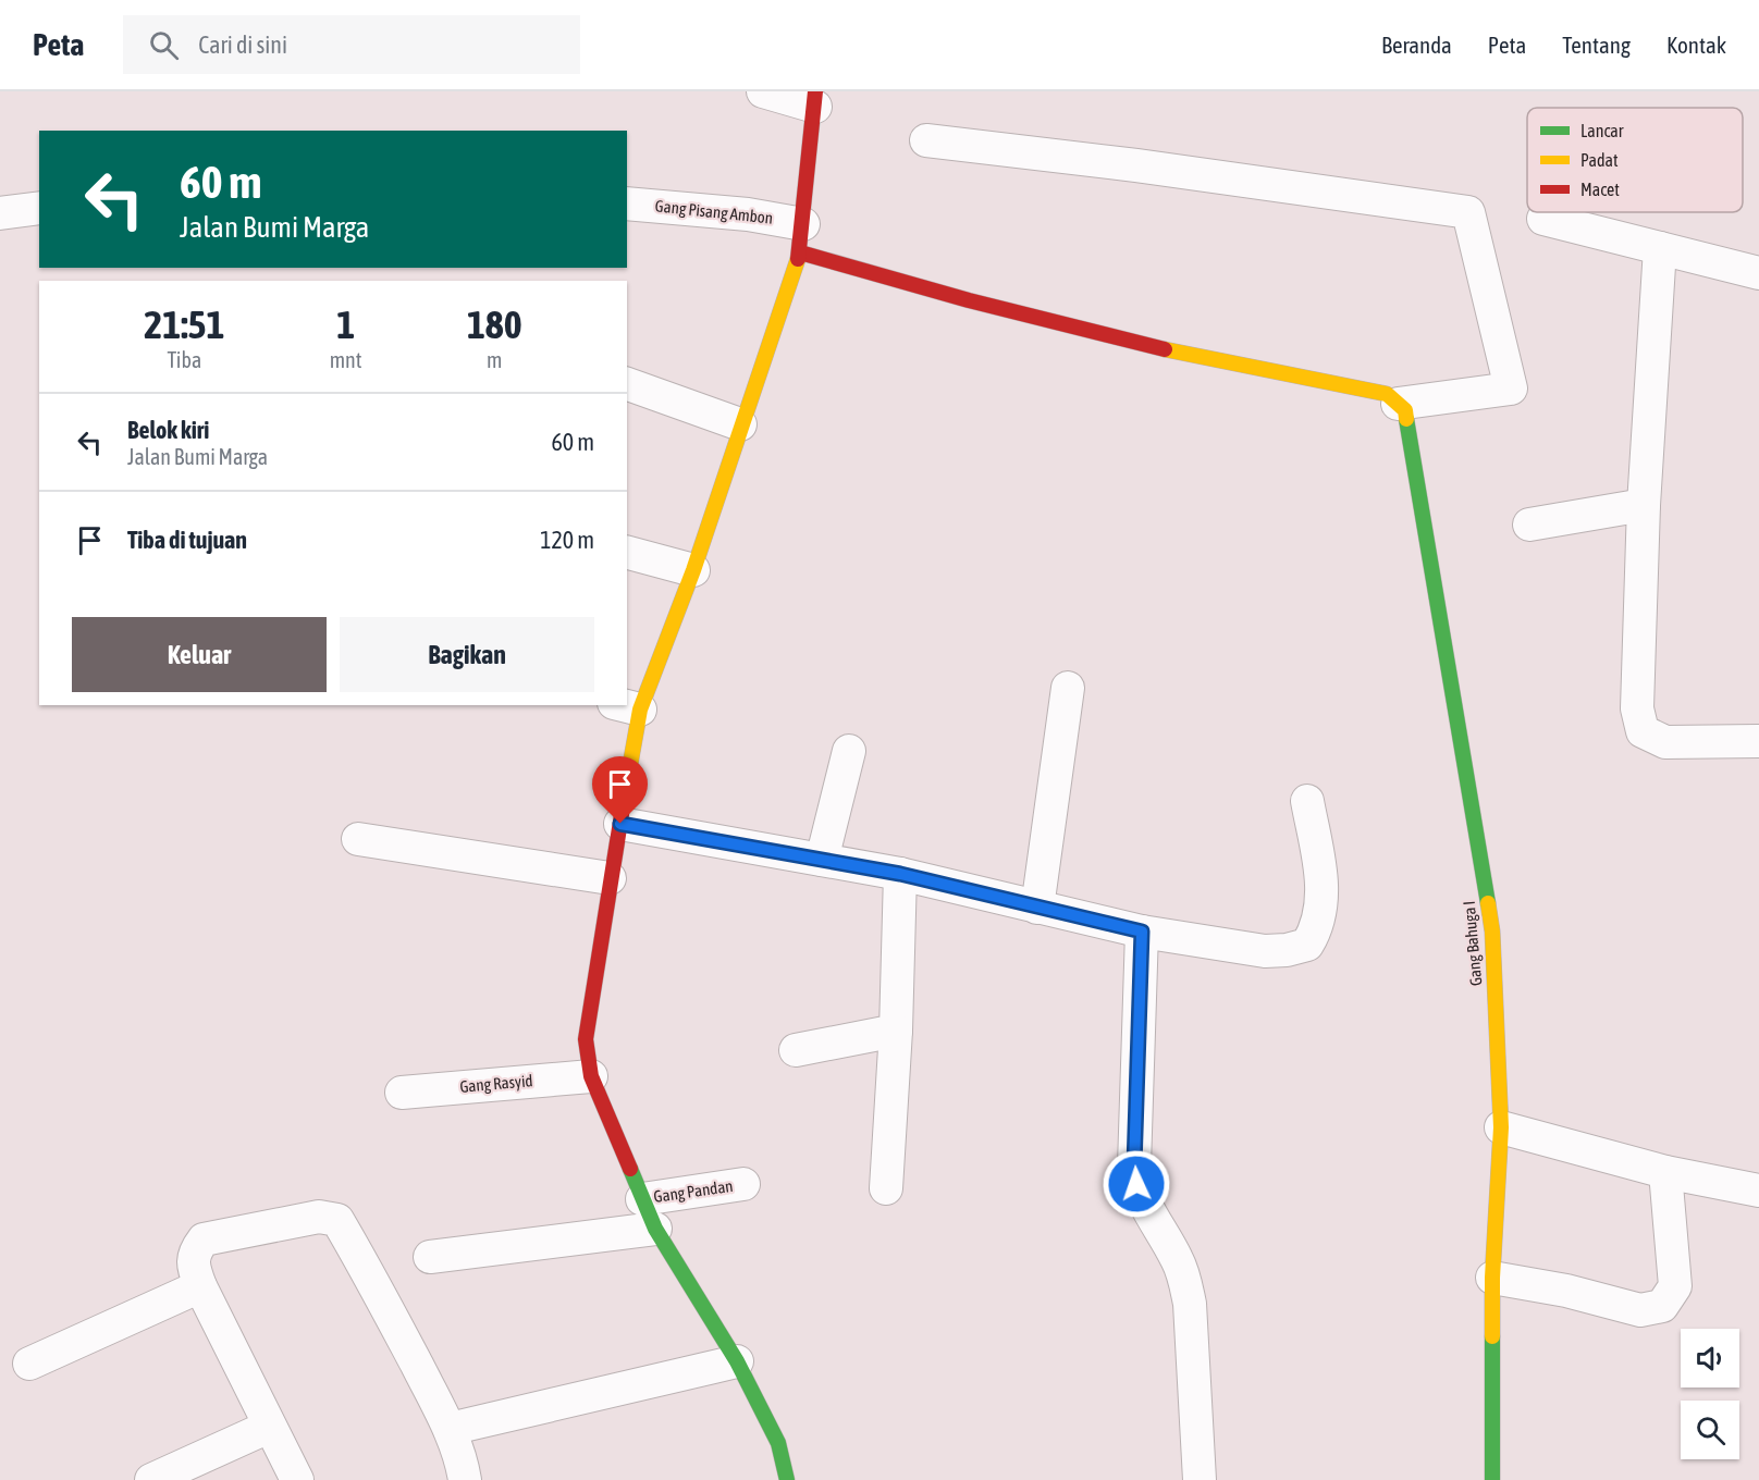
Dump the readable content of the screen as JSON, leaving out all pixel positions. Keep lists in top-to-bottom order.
{
  "streets": {
    "street": [
      "Gang Pisang Ambon",
      "Gang Bahuga I",
      "Gang Rasyid",
      "Gang Pandan"
    ]
  },
  "legend": ["Lancar", "Padat", "Macet"],
  "page": {
    "header": "Peta",
    "search": "Cari di sini",
    "nav": [
      "Beranda",
      "Peta",
      "Tentang",
      "Kontak"
    ],
    "turn": ["60 m", "Jalan Bumi Marga"],
    "eta": [
      "21:51",
      "Tiba",
      "1",
      "mnt",
      "180",
      "m"
    ],
    "list": [
      {
        "name": "Belok kiri",
        "note": "Jalan Bumi Marga",
        "value": "60 m"
      },
      {
        "name": "Tiba di tujuan",
        "value": "120 m"
      }
    ],
    "buttons": ["Keluar", "Bagikan"]
  }
}
